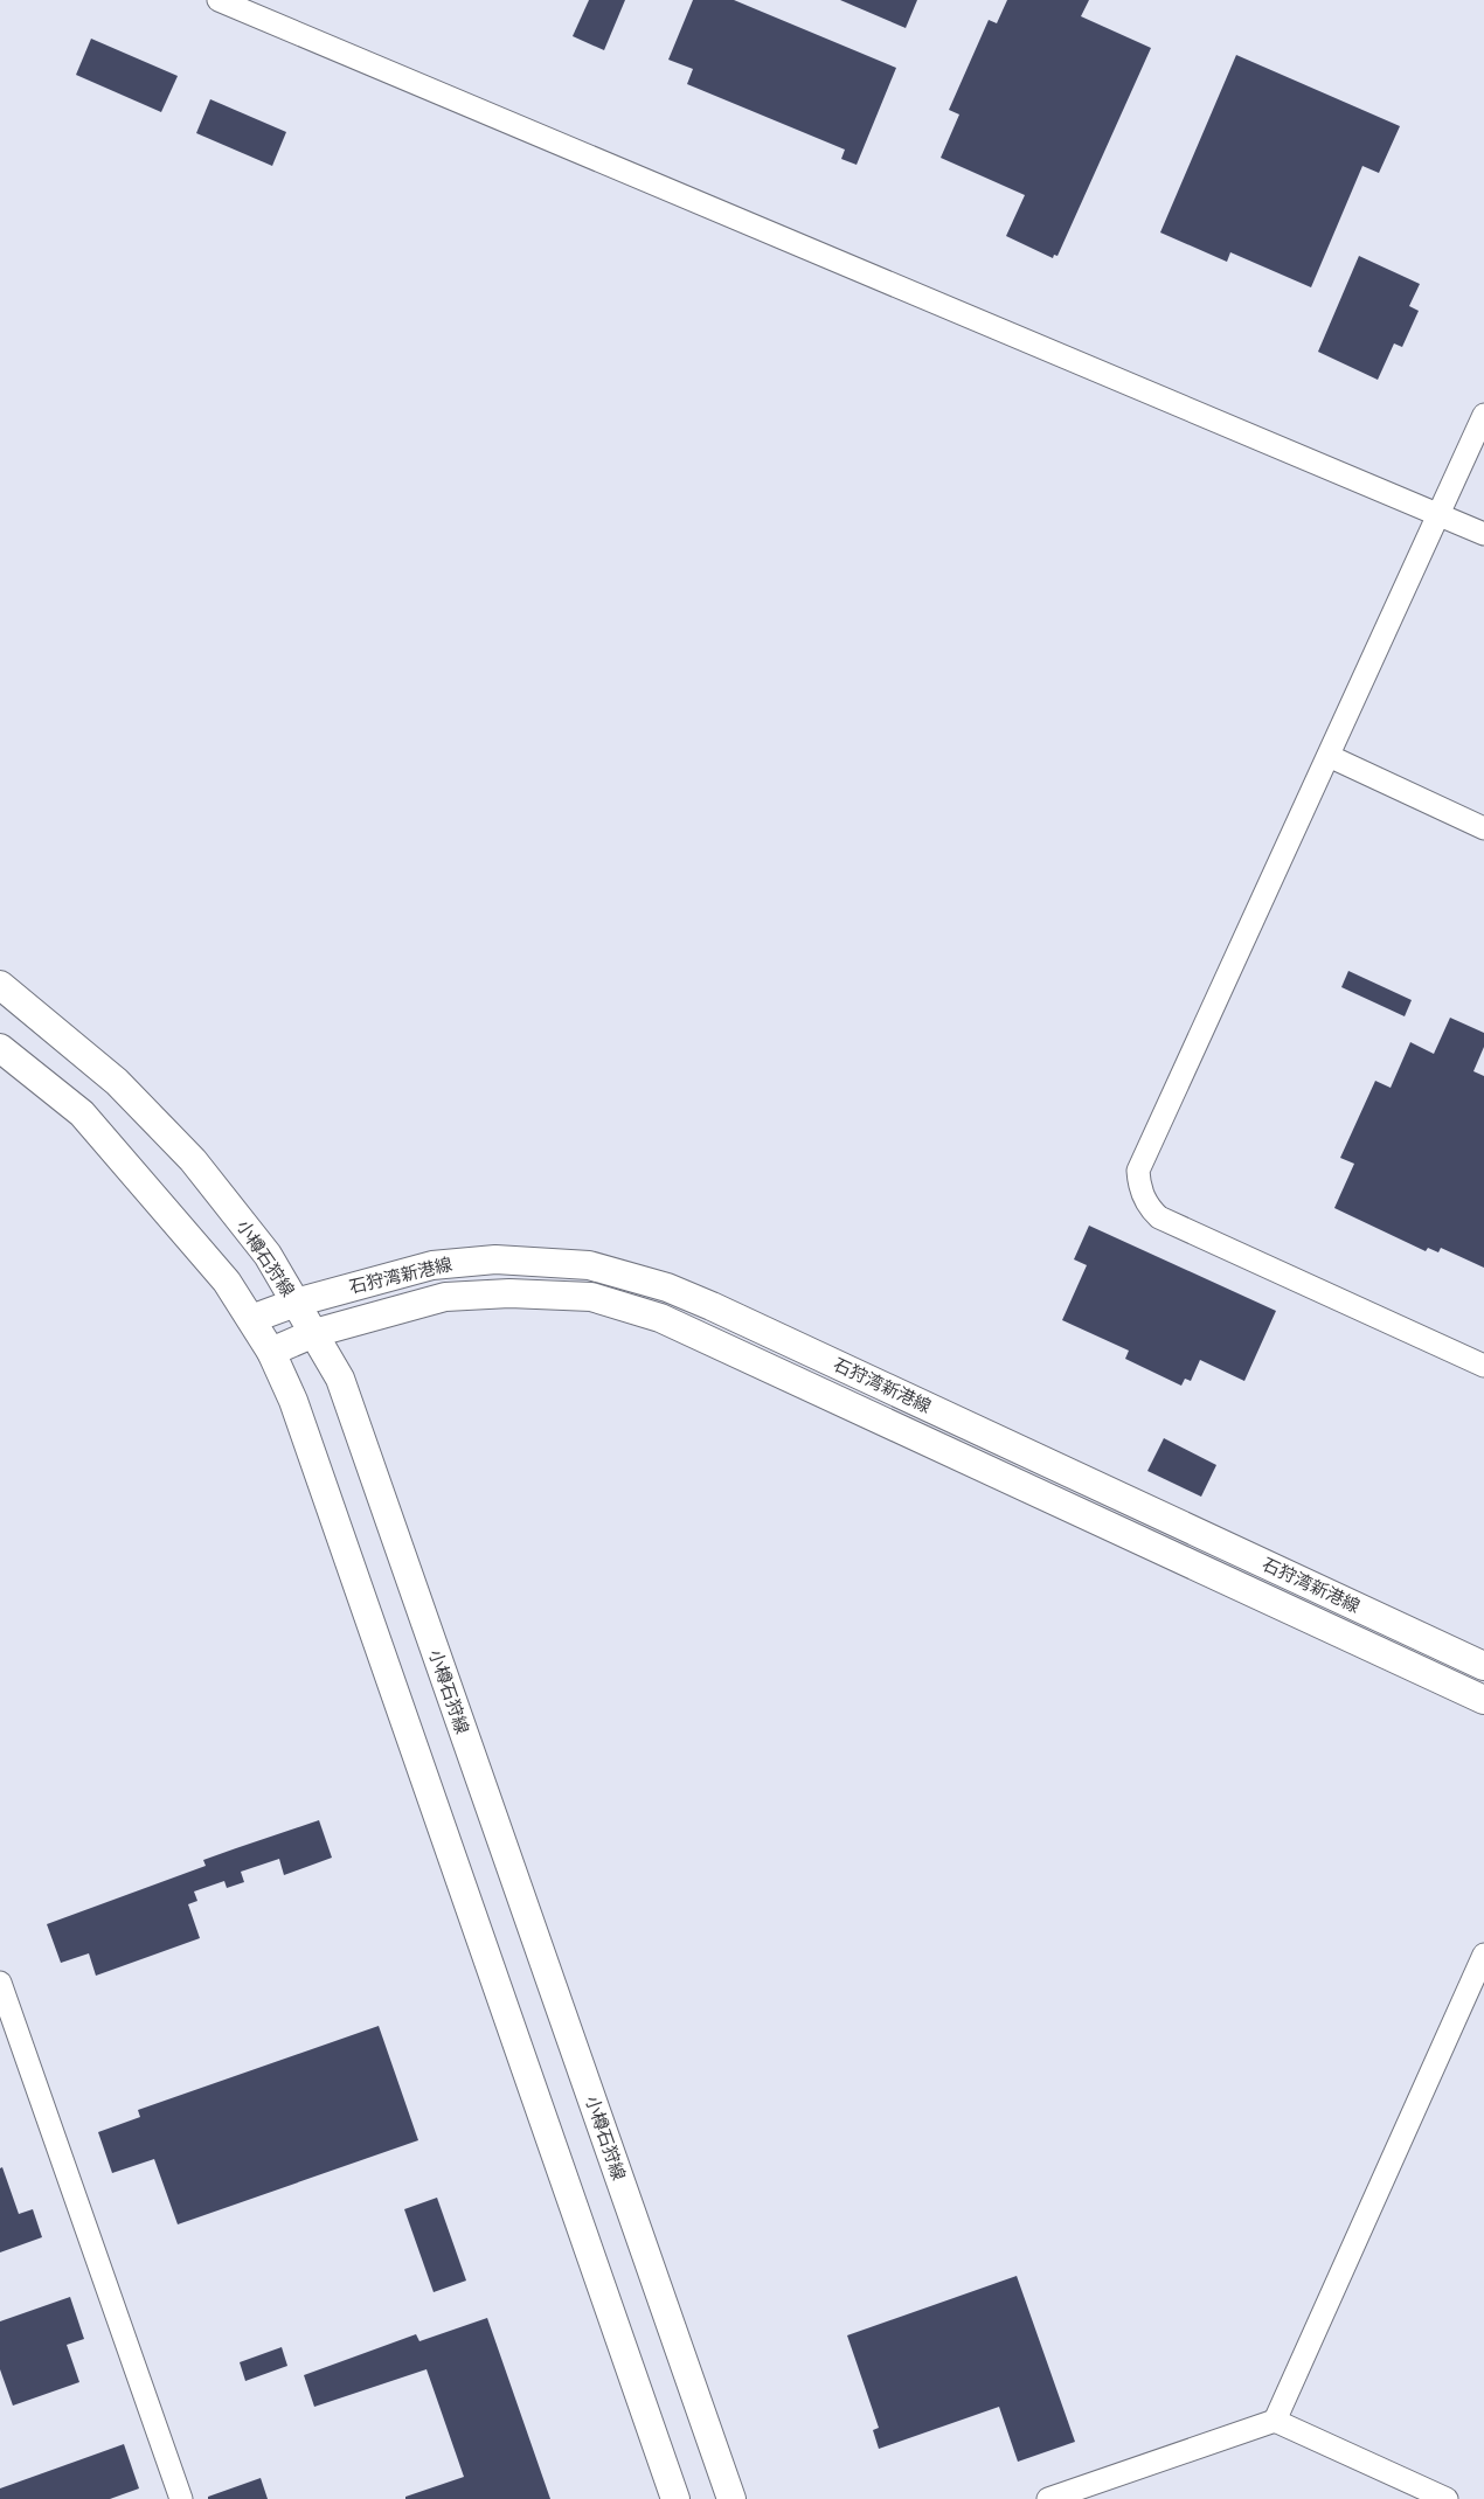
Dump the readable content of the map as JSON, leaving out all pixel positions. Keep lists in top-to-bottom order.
{
  "streets": {
    "main road": ["小樽石狩線", "石狩湾新港線"]
  },
  "crossings": [
    ["小樽石狩線", "石狩湾新港線"]
  ]
}
